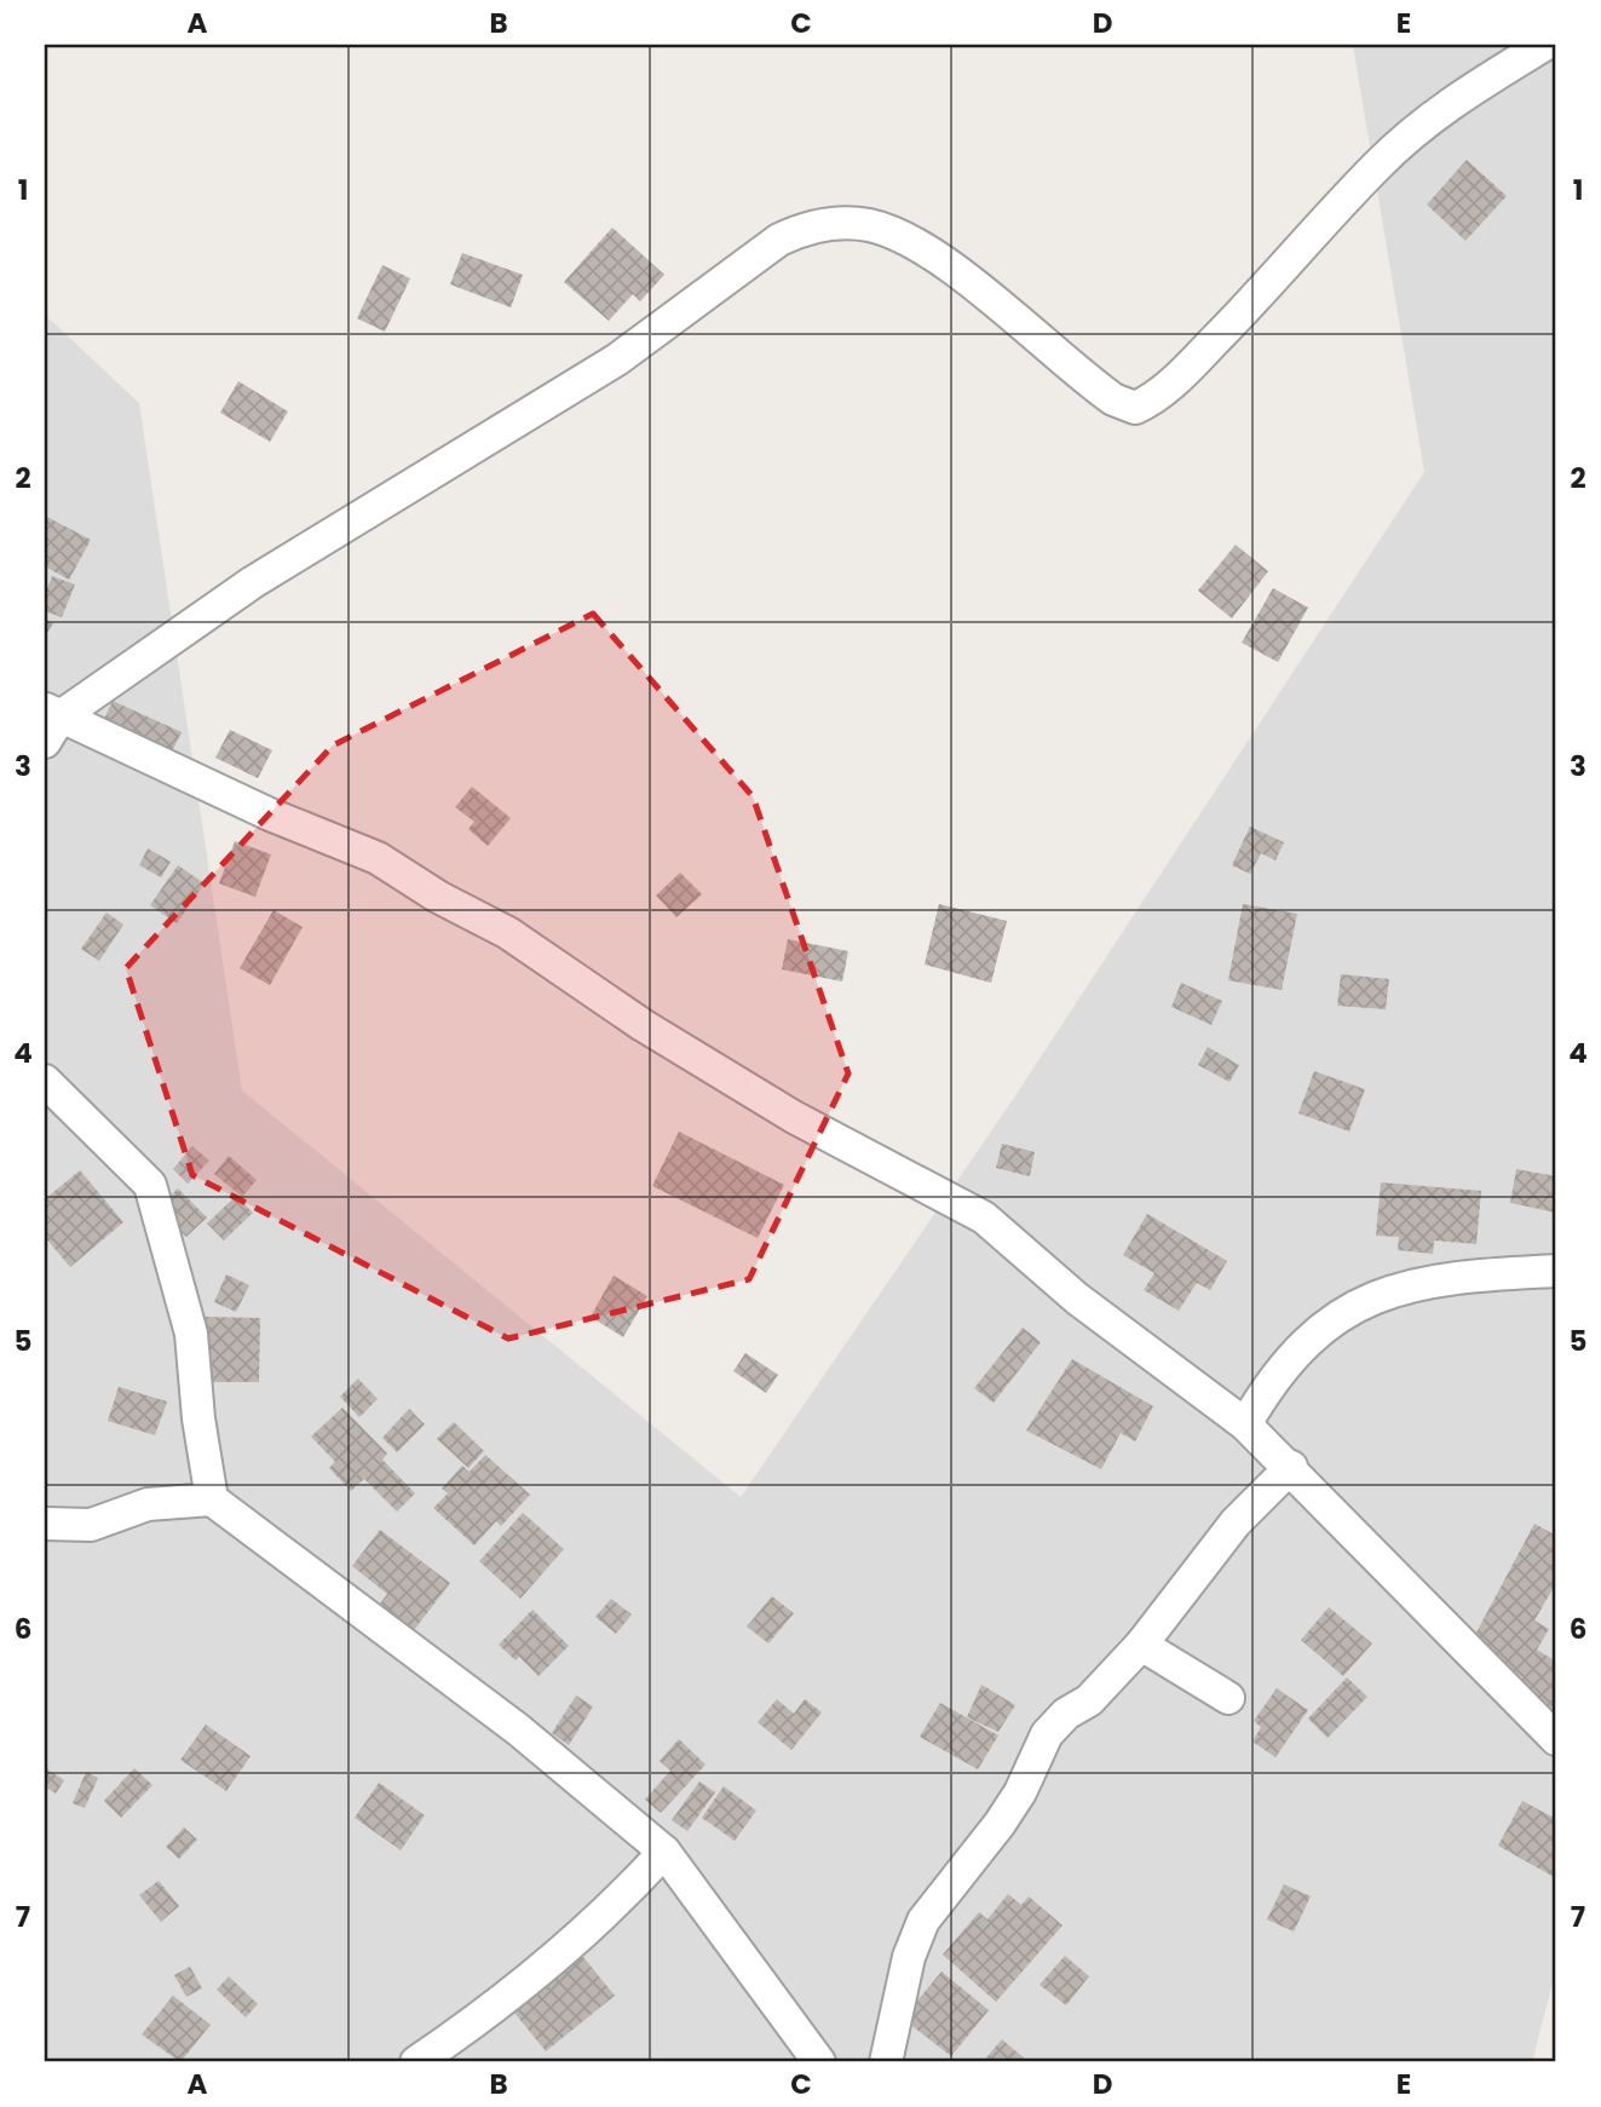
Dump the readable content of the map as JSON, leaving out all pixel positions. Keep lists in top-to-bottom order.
{
  "grid": {
    "columns": [
      "A",
      "B",
      "C",
      "D",
      "E"
    ],
    "rows": [
      "1",
      "2",
      "3",
      "4",
      "5",
      "6",
      "7"
    ]
  }
}
